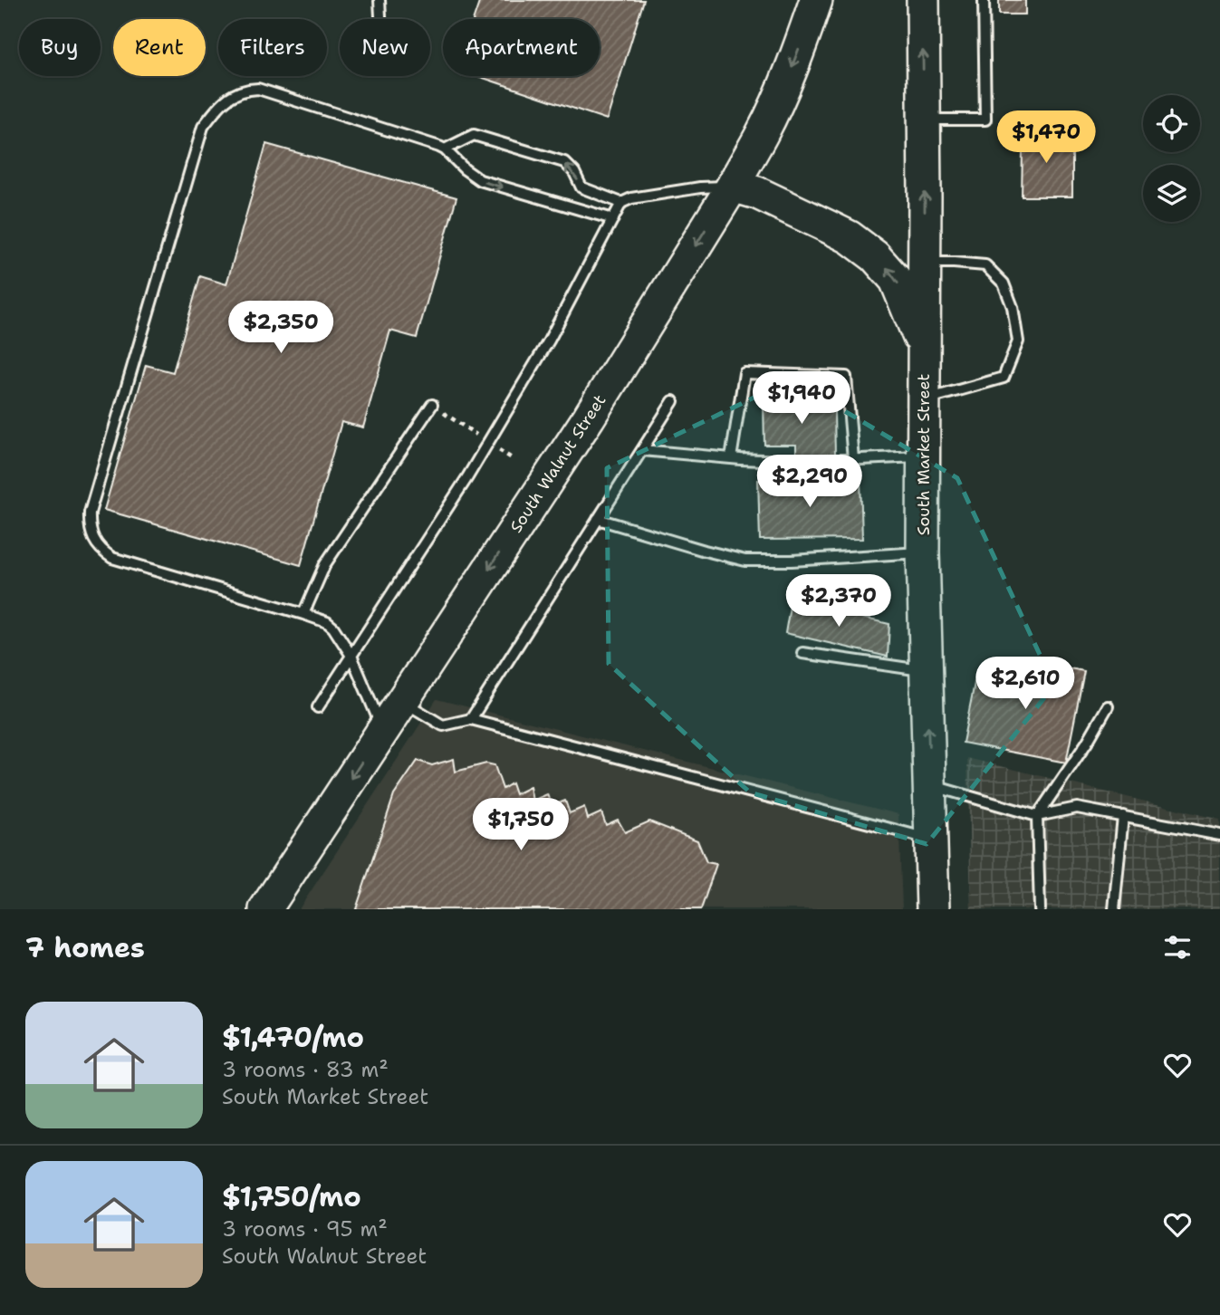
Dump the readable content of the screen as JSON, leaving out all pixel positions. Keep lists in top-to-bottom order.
{
  "streets": {
    "main road": ["South Market Street", "South Walnut Street"]
  },
  "one_way": ["South Market Street", "South Walnut Street"],
  "page": {
    "chip": [
      "Buy",
      "Rent",
      "Filters",
      "New",
      "Apartment"
    ],
    "price": [
      "$1,470",
      "$2,350",
      "$1,940",
      "$2,290",
      "$2,370",
      "$2,610",
      "$1,750"
    ],
    "heading": "7 homes",
    "list": [
      {
        "name": "$1,470/mo",
        "note": "3 rooms · 83 m² · South Market Street"
      },
      {
        "name": "$1,750/mo",
        "note": "3 rooms · 95 m² · South Walnut Street"
      }
    ]
  }
}
